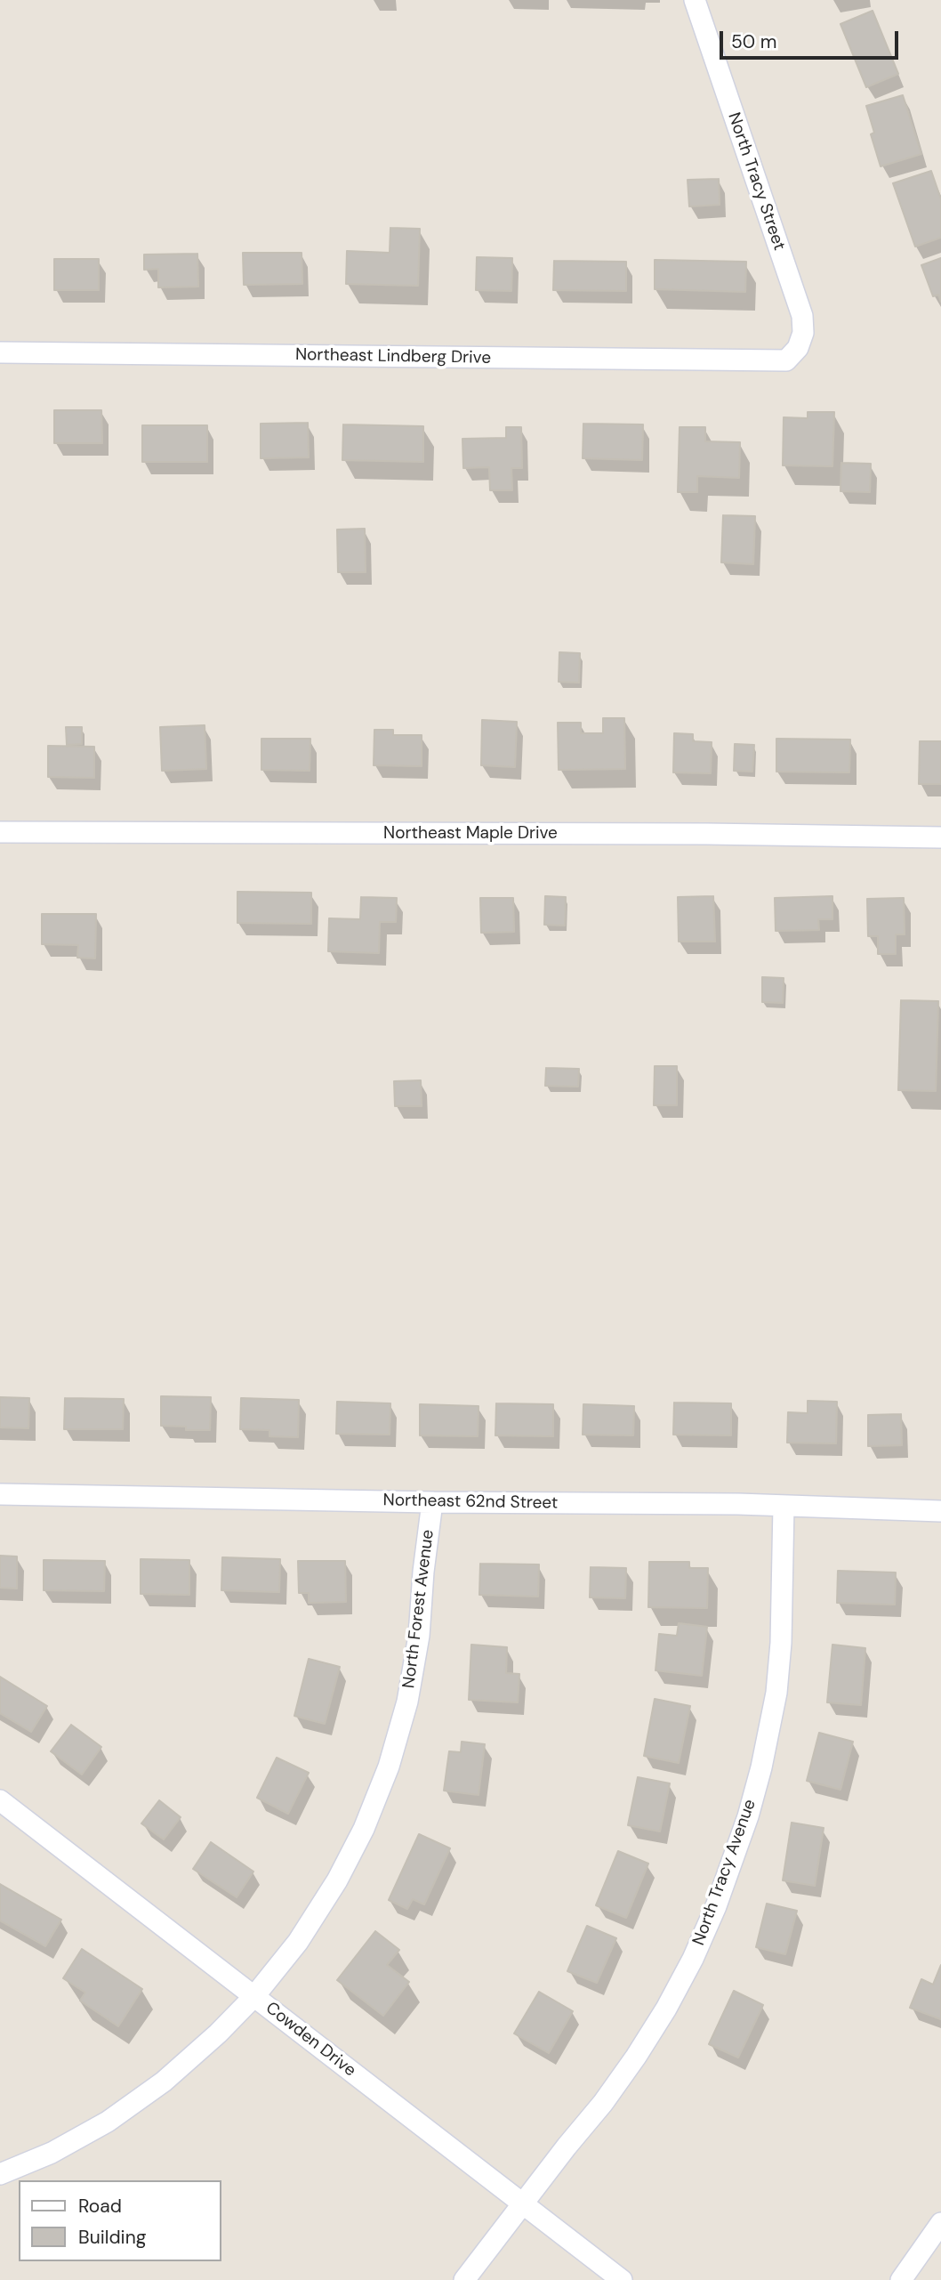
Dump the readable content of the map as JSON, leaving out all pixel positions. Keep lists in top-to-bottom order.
{
  "streets": {
    "street": [
      "North Tracy Street",
      "Northeast Lindberg Drive",
      "Northeast Maple Drive",
      "Northeast 62nd Street",
      "North Forest Avenue",
      "North Tracy Avenue",
      "Cowden Drive"
    ]
  },
  "crossings": [
    ["North Tracy Street", "Northeast Lindberg Drive"],
    ["Northeast 62nd Street", "North Forest Avenue"],
    ["Northeast 62nd Street", "North Tracy Avenue"],
    ["North Forest Avenue", "Cowden Drive"],
    ["North Tracy Avenue", "Cowden Drive"]
  ],
  "legend": ["Road", "Building"],
  "scale_bar": "50 m"
}
